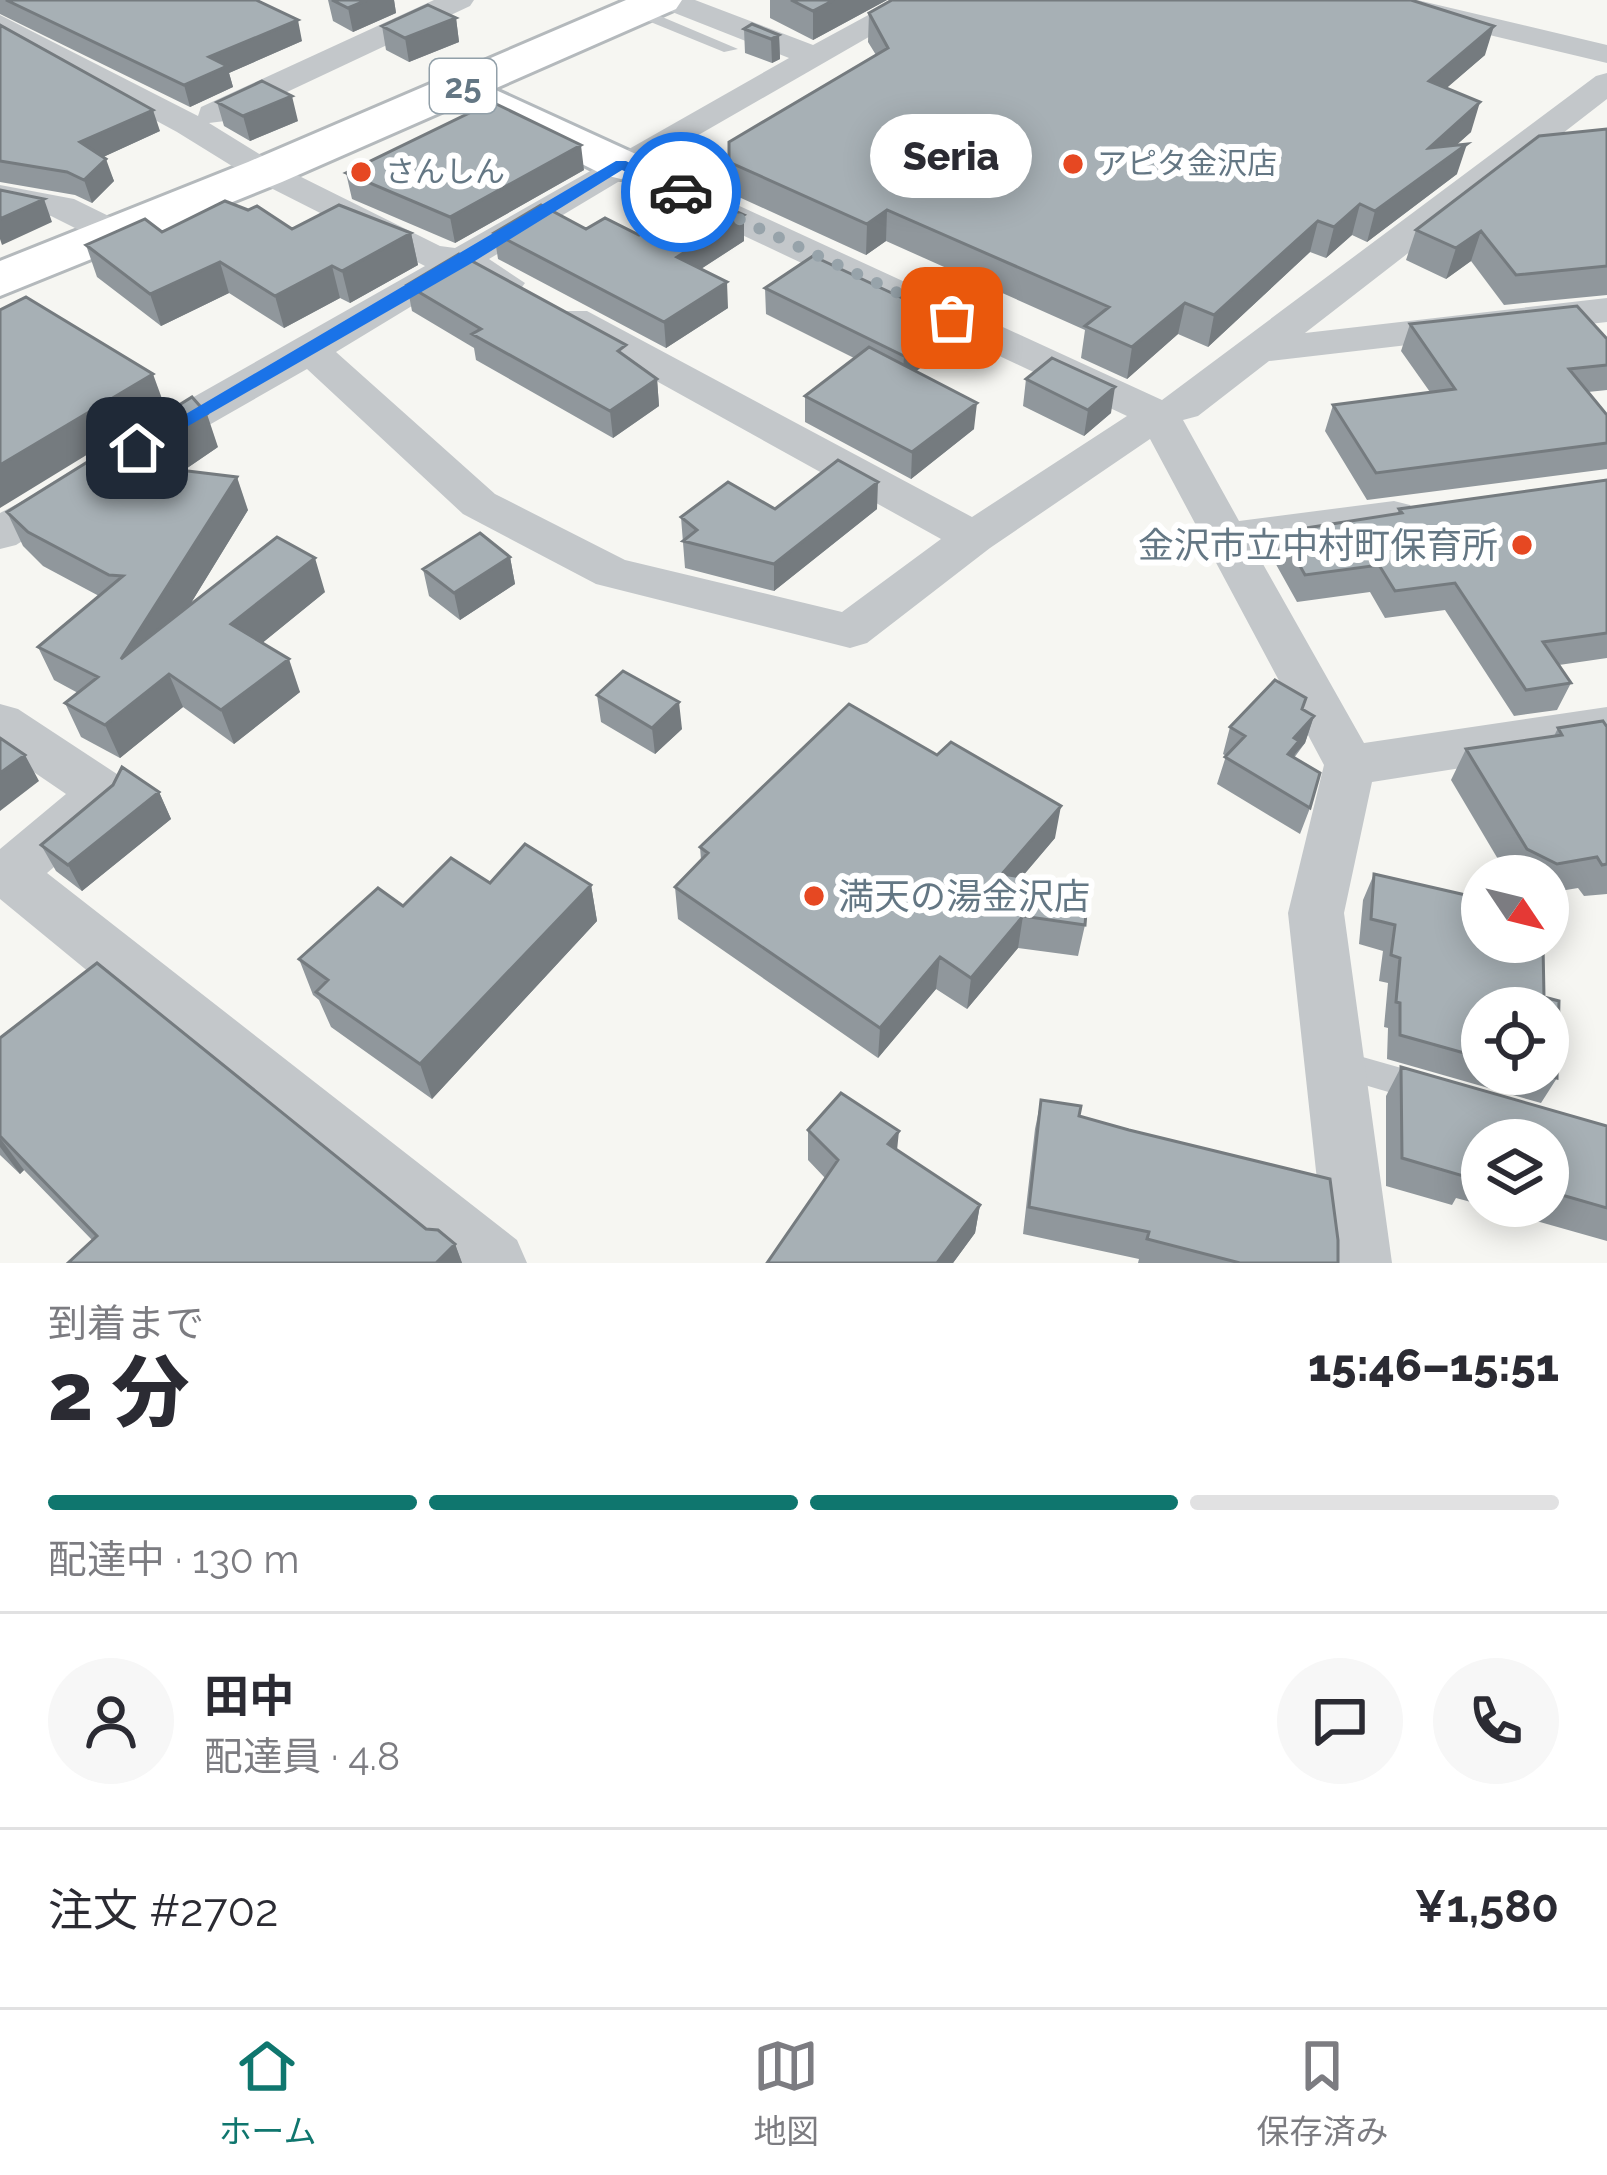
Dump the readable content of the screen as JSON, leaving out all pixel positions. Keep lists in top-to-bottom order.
{
  "streets": {
    "main road": ["25"]
  },
  "places": [
    "アピタ金沢店",
    "さんしん",
    "Seria",
    "金沢市立中村町保育所",
    "満天の湯金沢店"
  ],
  "north": "bottom right",
  "page": {
    "bubble": "Seria",
    "heading": ["2 分", "到着まで", "15:46–15:51"],
    "panel": [
      "田中",
      "配達員 · 4.8",
      "注文 #2702",
      "¥1,580"
    ],
    "bar": "配達中 · 130 m",
    "tabs": ["ホーム", "地図", "保存済み"]
  }
}
